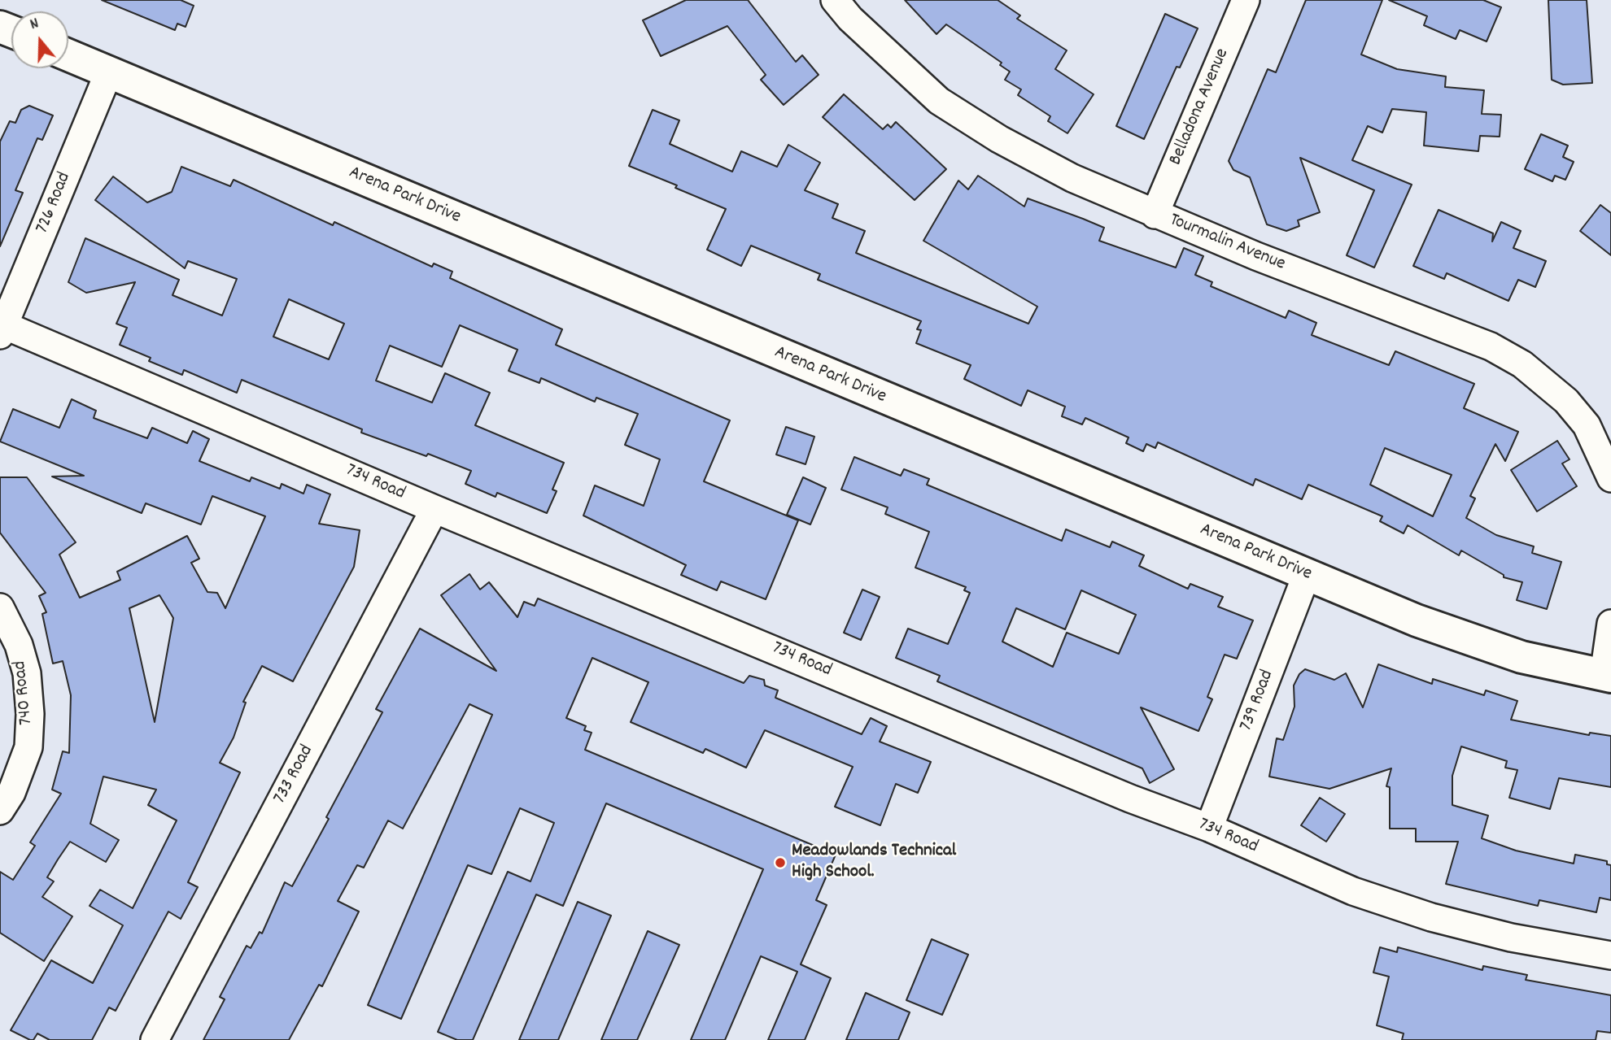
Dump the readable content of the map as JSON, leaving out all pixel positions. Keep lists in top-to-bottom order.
{
  "streets": {
    "street": [
      "Belladona Avenue",
      "Arena Park Drive",
      "726 Road",
      "Tourmalin Avenue",
      "734 Road",
      "740 Road",
      "739 Road",
      "733 Road"
    ]
  },
  "crossings": [
    ["Belladona Avenue", "Tourmalin Avenue"],
    ["Arena Park Drive", "726 Road"],
    ["Arena Park Drive", "739 Road"],
    ["726 Road", "734 Road"],
    ["734 Road", "739 Road"],
    ["734 Road", "733 Road"]
  ],
  "places": ["Meadowlands Technical High School."],
  "north": "top"
}
